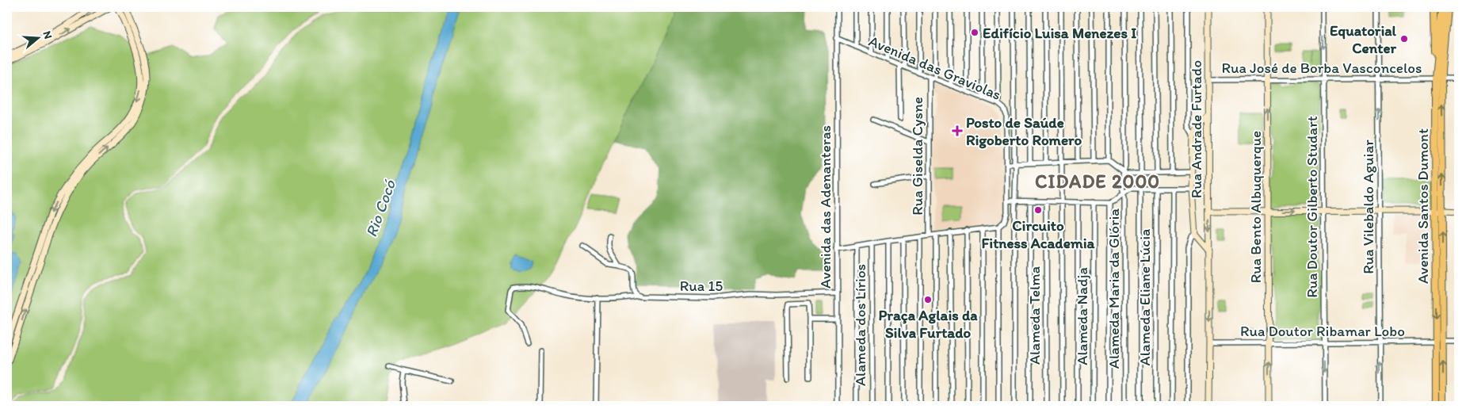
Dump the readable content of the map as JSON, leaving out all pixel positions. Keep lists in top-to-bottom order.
{
  "streets": {
    "main road": ["Avenida Santos Dumont"],
    "street": [
      "Avenida das Graviolas",
      "Rua José de Borba Vasconcelos",
      "Rua Andrade Furtado",
      "Rua Giselda Cysne",
      "Avenida das Adenanteras",
      "Rua Bento Albuquerque",
      "Rua Doutor Gilberto Studart",
      "Rua Vilebaldo Aguiar",
      "Rua 15",
      "Alameda Maria da Glória",
      "Alameda Eliane Lúcia",
      "Alameda Telma",
      "Alameda Nadja",
      "Alameda dos Lírios",
      "Rua Doutor Ribamar Lobo"
    ]
  },
  "crossings": [
    ["Avenida das Graviolas", "Rua Giselda Cysne"],
    ["Avenida das Graviolas", "Avenida das Adenanteras"],
    ["Rua José de Borba Vasconcelos", "Rua Andrade Furtado"],
    ["Rua José de Borba Vasconcelos", "Avenida Santos Dumont"],
    ["Rua José de Borba Vasconcelos", "Rua Bento Albuquerque"],
    ["Rua José de Borba Vasconcelos", "Rua Doutor Gilberto Studart"],
    ["Rua José de Borba Vasconcelos", "Rua Vilebaldo Aguiar"],
    ["Rua Andrade Furtado", "Rua Doutor Ribamar Lobo"],
    ["Avenida Santos Dumont", "Rua Doutor Ribamar Lobo"],
    ["Avenida das Adenanteras", "Rua 15"],
    ["Rua Bento Albuquerque", "Rua Doutor Ribamar Lobo"],
    ["Rua Doutor Gilberto Studart", "Rua Doutor Ribamar Lobo"],
    ["Rua Vilebaldo Aguiar", "Rua Doutor Ribamar Lobo"]
  ],
  "one_way": ["Rua Bento Albuquerque", "Rua Vilebaldo Aguiar"],
  "districts": ["CIDADE 2000"],
  "water": ["Rio Cocó"],
  "places": {
    "other": [
      "Edifício Luisa Menezes I",
      "Equatorial Center",
      "Circuito Fitness Academia",
      "Praça Aglais da Silva Furtado"
    ],
    "health": ["Posto de Saúde Rigoberto Romero"]
  },
  "north": "right"
}
